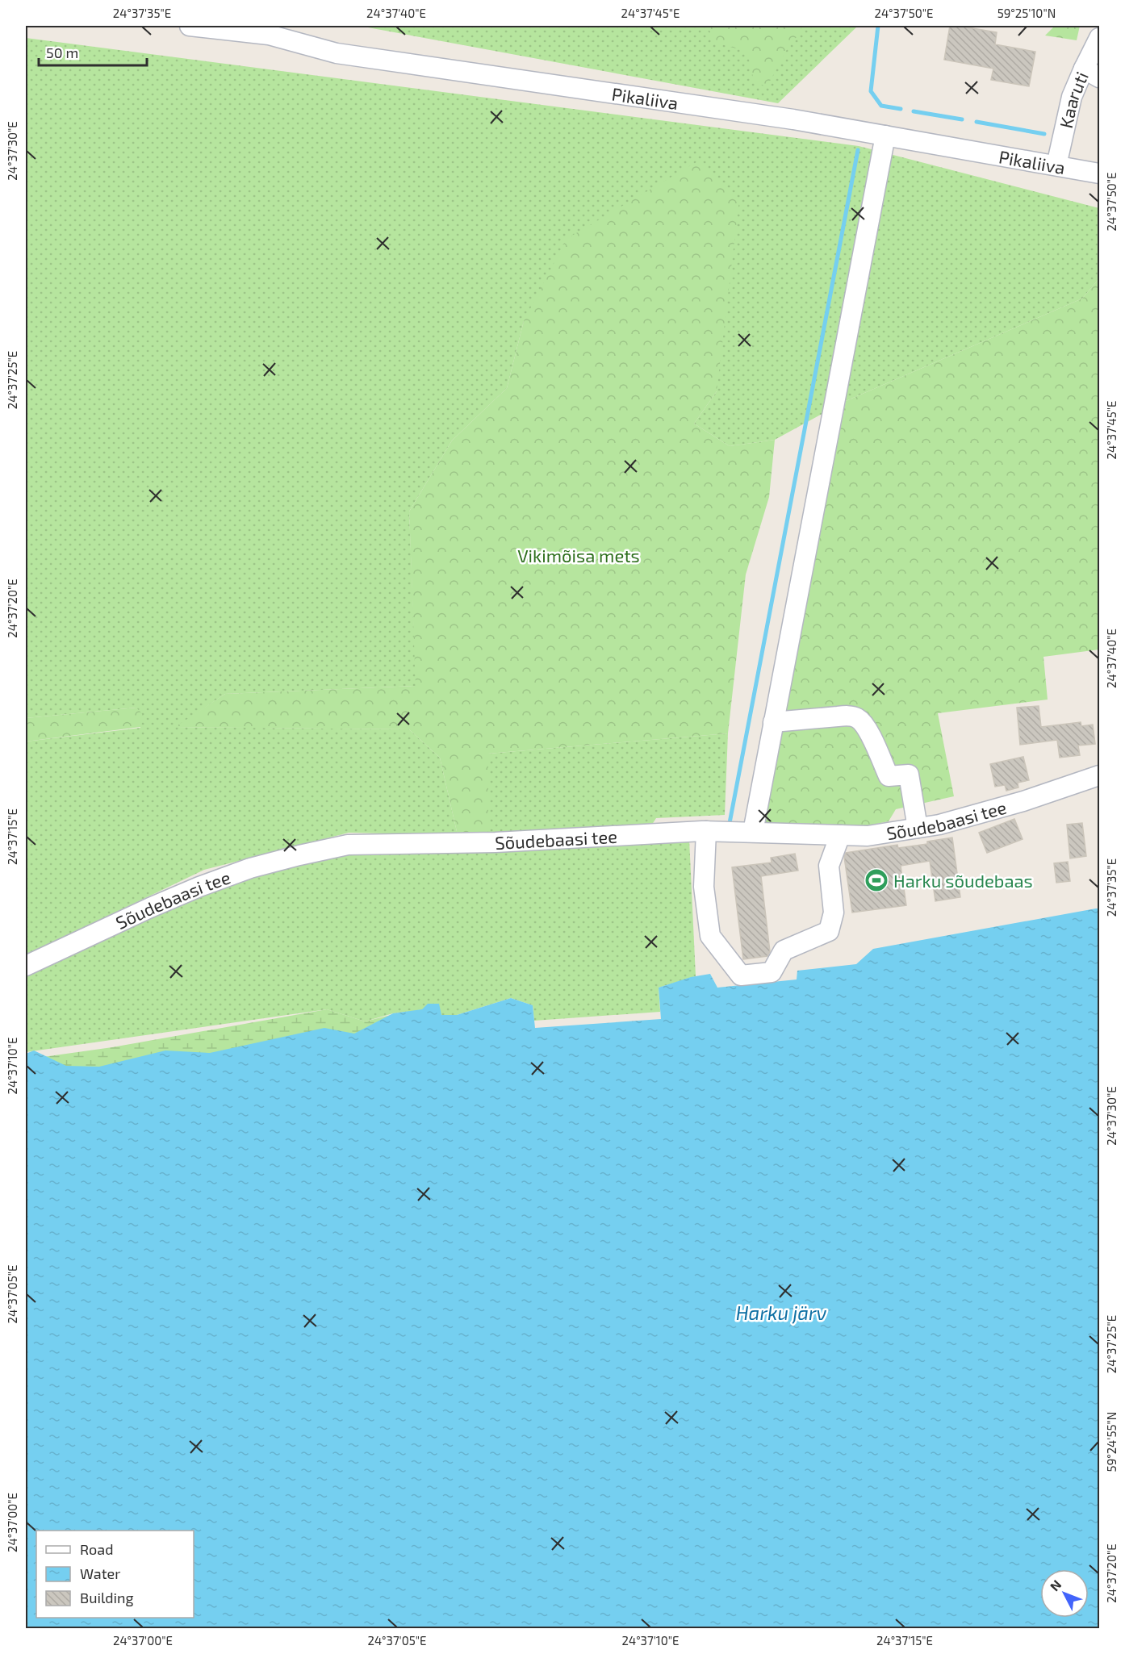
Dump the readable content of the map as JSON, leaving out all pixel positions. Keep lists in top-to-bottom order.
{
  "streets": {
    "street": ["Pikaliiva", "Kaaruti", "Sõudebaasi tee"]
  },
  "crossings": [
    ["Pikaliiva", "Kaaruti"]
  ],
  "water": ["Harku järv"],
  "parks": ["Vikimõisa mets"],
  "places": {
    "sports": ["Harku sõudebaas"]
  },
  "legend": ["Road", "Water", "Building"],
  "scale_bar": "50 m",
  "north": "top left",
  "coordinates": [
    "24°37'35\"E",
    "24°37'40\"E",
    "24°37'45\"E",
    "24°37'50\"E",
    "59°25'10\"N",
    "24°37'30\"E",
    "24°37'25\"E",
    "24°37'20\"E",
    "24°37'15\"E",
    "24°37'10\"E",
    "24°37'05\"E",
    "59°24'55\"N",
    "24°37'00\"E"
  ]
}
